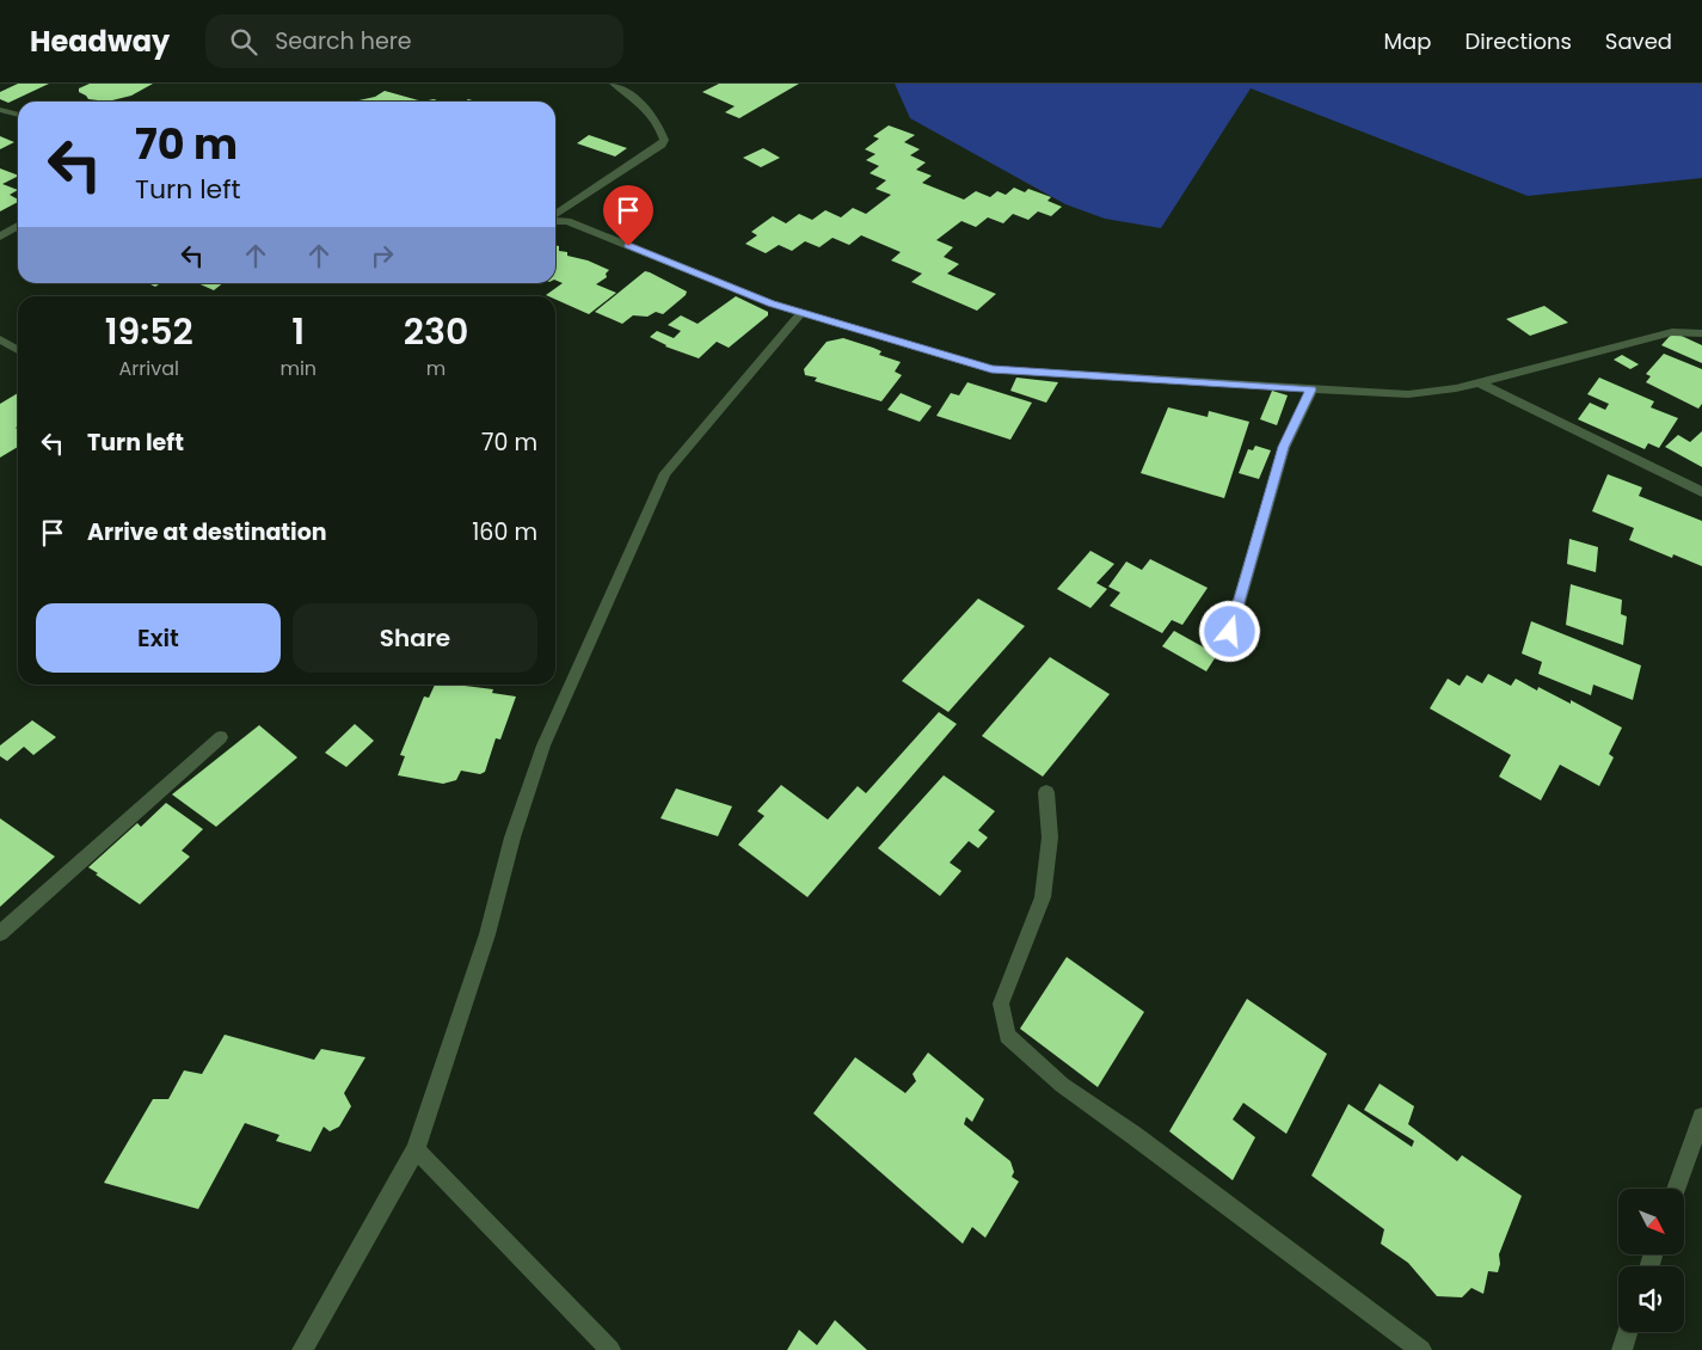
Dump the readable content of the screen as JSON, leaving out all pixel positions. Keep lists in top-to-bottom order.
{
  "north": "bottom right",
  "page": {
    "header": "Headway",
    "search": "Search here",
    "nav": ["Map", "Directions", "Saved"],
    "turn": ["70 m", "Turn left"],
    "eta": [
      "19:52",
      "Arrival",
      "1",
      "min",
      "230",
      "m"
    ],
    "list": [
      {
        "name": "Turn left",
        "value": "70 m"
      },
      {
        "name": "Arrive at destination",
        "value": "160 m"
      }
    ],
    "buttons": ["Exit", "Share"]
  }
}
